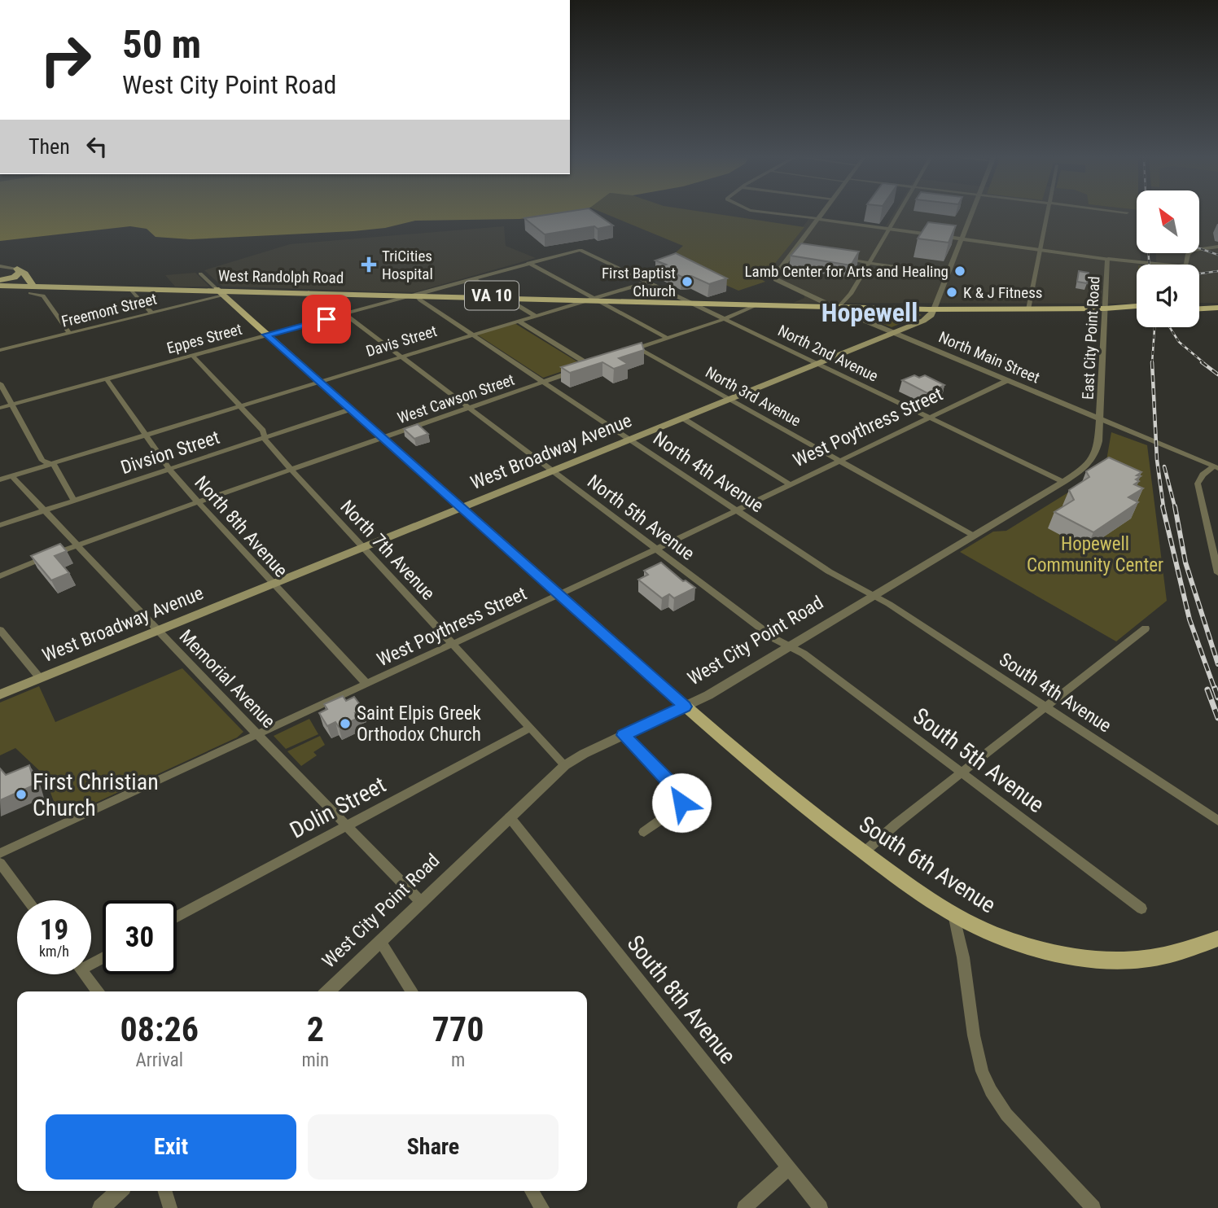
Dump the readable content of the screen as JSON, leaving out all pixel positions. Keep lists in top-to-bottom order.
{
  "streets": {
    "highway": ["West Randolph Road", "VA 10"],
    "main road": ["West Broadway Avenue", "South 6th Avenue"],
    "street": [
      "Freemont Street",
      "East City Point Road",
      "Eppes Street",
      "Davis Street",
      "North 2nd Avenue",
      "North Main Street",
      "North 3rd Avenue",
      "West Cawson Street",
      "West Poythress Street",
      "Divsion Street",
      "North 4th Avenue",
      "North 5th Avenue",
      "North 8th Avenue",
      "North 7th Avenue",
      "West City Point Road",
      "Memorial Avenue",
      "South 4th Avenue",
      "South 5th Avenue",
      "Dolin Street",
      "South 8th Avenue"
    ]
  },
  "crossings": [
    ["West Randolph Road", "VA 10"],
    ["West Randolph Road", "Freemont Street"],
    ["West Randolph Road", "Eppes Street"],
    ["West Randolph Road", "Davis Street"],
    ["West Randolph Road", "North 2nd Avenue"],
    ["West Randolph Road", "North Main Street"],
    ["West Randolph Road", "North 4th Avenue"],
    ["West Randolph Road", "North 5th Avenue"],
    ["West Randolph Road", "South 6th Avenue"],
    ["VA 10", "East City Point Road"],
    ["VA 10", "North Main Street"],
    ["VA 10", "West Broadway Avenue"],
    ["Freemont Street", "South 6th Avenue"],
    ["East City Point Road", "North Main Street"],
    ["East City Point Road", "West City Point Road"],
    ["Eppes Street", "North 5th Avenue"],
    ["Eppes Street", "North 8th Avenue"],
    ["Eppes Street", "North 7th Avenue"],
    ["Eppes Street", "South 6th Avenue"],
    ["Davis Street", "North 4th Avenue"],
    ["Davis Street", "North 5th Avenue"],
    ["Davis Street", "North 8th Avenue"],
    ["Davis Street", "North 7th Avenue"],
    ["Davis Street", "Memorial Avenue"],
    ["Davis Street", "South 6th Avenue"],
    ["North 2nd Avenue", "West Poythress Street"],
    ["North 2nd Avenue", "West Broadway Avenue"],
    ["North 2nd Avenue", "West City Point Road"],
    ["North Main Street", "West Poythress Street"],
    ["North Main Street", "West Broadway Avenue"],
    ["North Main Street", "West City Point Road"],
    ["North 3rd Avenue", "West Poythress Street"],
    ["North 3rd Avenue", "West Broadway Avenue"],
    ["North 3rd Avenue", "West City Point Road"],
    ["West Cawson Street", "North 4th Avenue"],
    ["West Cawson Street", "North 5th Avenue"],
    ["West Cawson Street", "North 8th Avenue"],
    ["West Cawson Street", "North 7th Avenue"],
    ["West Cawson Street", "Memorial Avenue"],
    ["West Cawson Street", "South 6th Avenue"],
    ["West Poythress Street", "North 4th Avenue"],
    ["West Poythress Street", "North 5th Avenue"],
    ["West Poythress Street", "North 8th Avenue"],
    ["West Poythress Street", "North 7th Avenue"],
    ["West Poythress Street", "Memorial Avenue"],
    ["West Poythress Street", "South 6th Avenue"],
    ["West Broadway Avenue", "North 4th Avenue"],
    ["West Broadway Avenue", "North 5th Avenue"],
    ["West Broadway Avenue", "North 8th Avenue"],
    ["West Broadway Avenue", "North 7th Avenue"],
    ["West Broadway Avenue", "Memorial Avenue"],
    ["West Broadway Avenue", "South 6th Avenue"],
    ["Divsion Street", "North 8th Avenue"],
    ["Divsion Street", "North 7th Avenue"],
    ["Divsion Street", "Memorial Avenue"],
    ["Divsion Street", "South 6th Avenue"],
    ["North 4th Avenue", "West City Point Road"],
    ["North 4th Avenue", "South 4th Avenue"],
    ["North 5th Avenue", "West City Point Road"],
    ["North 5th Avenue", "South 5th Avenue"],
    ["North 7th Avenue", "West City Point Road"],
    ["North 7th Avenue", "Dolin Street"],
    ["West City Point Road", "Memorial Avenue"],
    ["West City Point Road", "South 4th Avenue"],
    ["West City Point Road", "South 5th Avenue"],
    ["West City Point Road", "South 6th Avenue"],
    ["West City Point Road", "South 8th Avenue"],
    ["Memorial Avenue", "Dolin Street"]
  ],
  "districts": ["Hopewell"],
  "parks": ["Hopewell Community Center"],
  "places": {
    "health": ["TriCities Hospital"],
    "other": [
      "Lamb Center for Arts and Healing",
      "First Baptist Church",
      "K & J Fitness",
      "Saint Elpis Greek Orthodox Church",
      "First Christian Church"
    ]
  },
  "north": "top left",
  "page": {
    "turn": ["50 m", "West City Point Road"],
    "then": "Then",
    "speed": "19 km/h",
    "limit": "30",
    "eta": [
      "08:26",
      "Arrival",
      "2",
      "min",
      "770",
      "m"
    ],
    "buttons": ["Exit", "Share"]
  }
}
